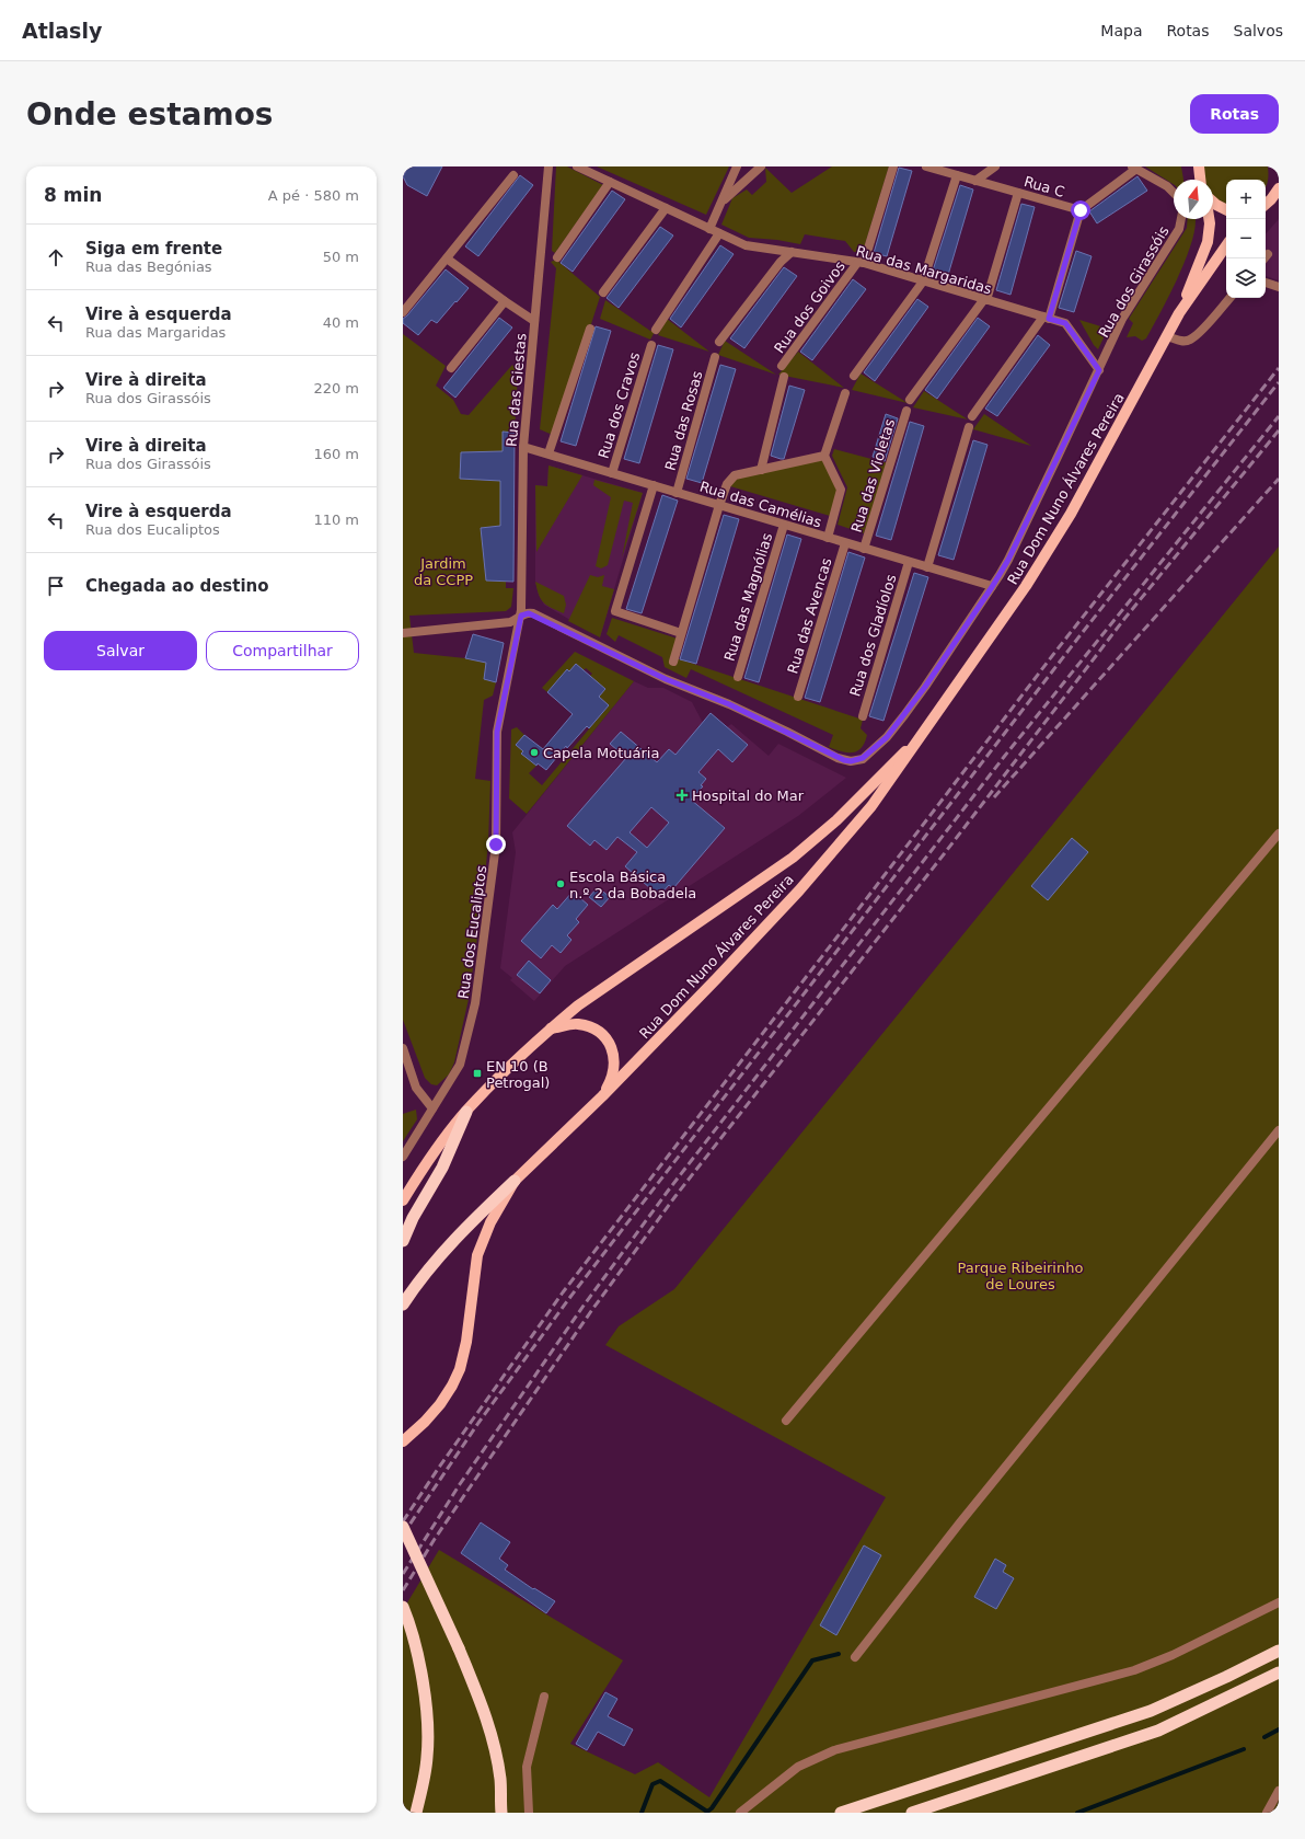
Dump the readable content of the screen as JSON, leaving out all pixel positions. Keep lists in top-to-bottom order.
{
  "streets": {
    "main road": ["Rua Dom Nuno Álvares Pereira"],
    "street": [
      "Rua C",
      "Rua das Margaridas",
      "Rua dos Girassóis",
      "Rua dos Goivos",
      "Rua das Giestas",
      "Rua dos Cravos",
      "Rua das Rosas",
      "Rua das Violetas",
      "Rua das Camélias",
      "Rua das Magnólias",
      "Rua das Avencas",
      "Rua dos Gladíolos",
      "Rua dos Eucaliptos"
    ]
  },
  "crossings": [
    ["Rua das Margaridas", "Rua dos Girassóis"],
    ["Rua das Margaridas", "Rua dos Goivos"],
    ["Rua dos Girassóis", "Rua das Giestas"],
    ["Rua dos Girassóis", "Rua das Camélias"],
    ["Rua dos Girassóis", "Rua dos Eucaliptos"],
    ["Rua das Giestas", "Rua das Camélias"],
    ["Rua das Giestas", "Rua dos Eucaliptos"],
    ["Rua dos Cravos", "Rua das Camélias"],
    ["Rua das Rosas", "Rua das Camélias"],
    ["Rua das Violetas", "Rua das Camélias"],
    ["Rua das Camélias", "Rua das Magnólias"],
    ["Rua das Camélias", "Rua das Avencas"],
    ["Rua das Camélias", "Rua dos Gladíolos"]
  ],
  "parks": ["Jardim da CCPP", "Parque Ribeirinho de Loures"],
  "places": {
    "other": ["Capela Motuária", "Escola Básica n.º 2 da Bobadela"],
    "health": ["Hospital do Mar"],
    "transit": ["EN 10 (B Petrogal)"]
  },
  "north": "top",
  "page": {
    "header": "Atlasly",
    "nav": ["Mapa", "Rotas", "Salvos"],
    "buttons": [
      "Rotas",
      ["Salvar", "Compartilhar"]
    ],
    "title": "Onde estamos",
    "heading": ["8 min", "A pé · 580 m"],
    "map_buttons": ["+", "−"],
    "list": [
      ["Siga em frente", "Rua das Begónias", "50 m"],
      ["Vire à esquerda", "Rua das Margaridas", "40 m"],
      ["Vire à direita", "Rua dos Girassóis", "220 m"],
      ["Vire à direita", "Rua dos Girassóis", "160 m"],
      ["Vire à esquerda", "Rua dos Eucaliptos", "110 m"],
      "Chegada ao destino"
    ]
  }
}
